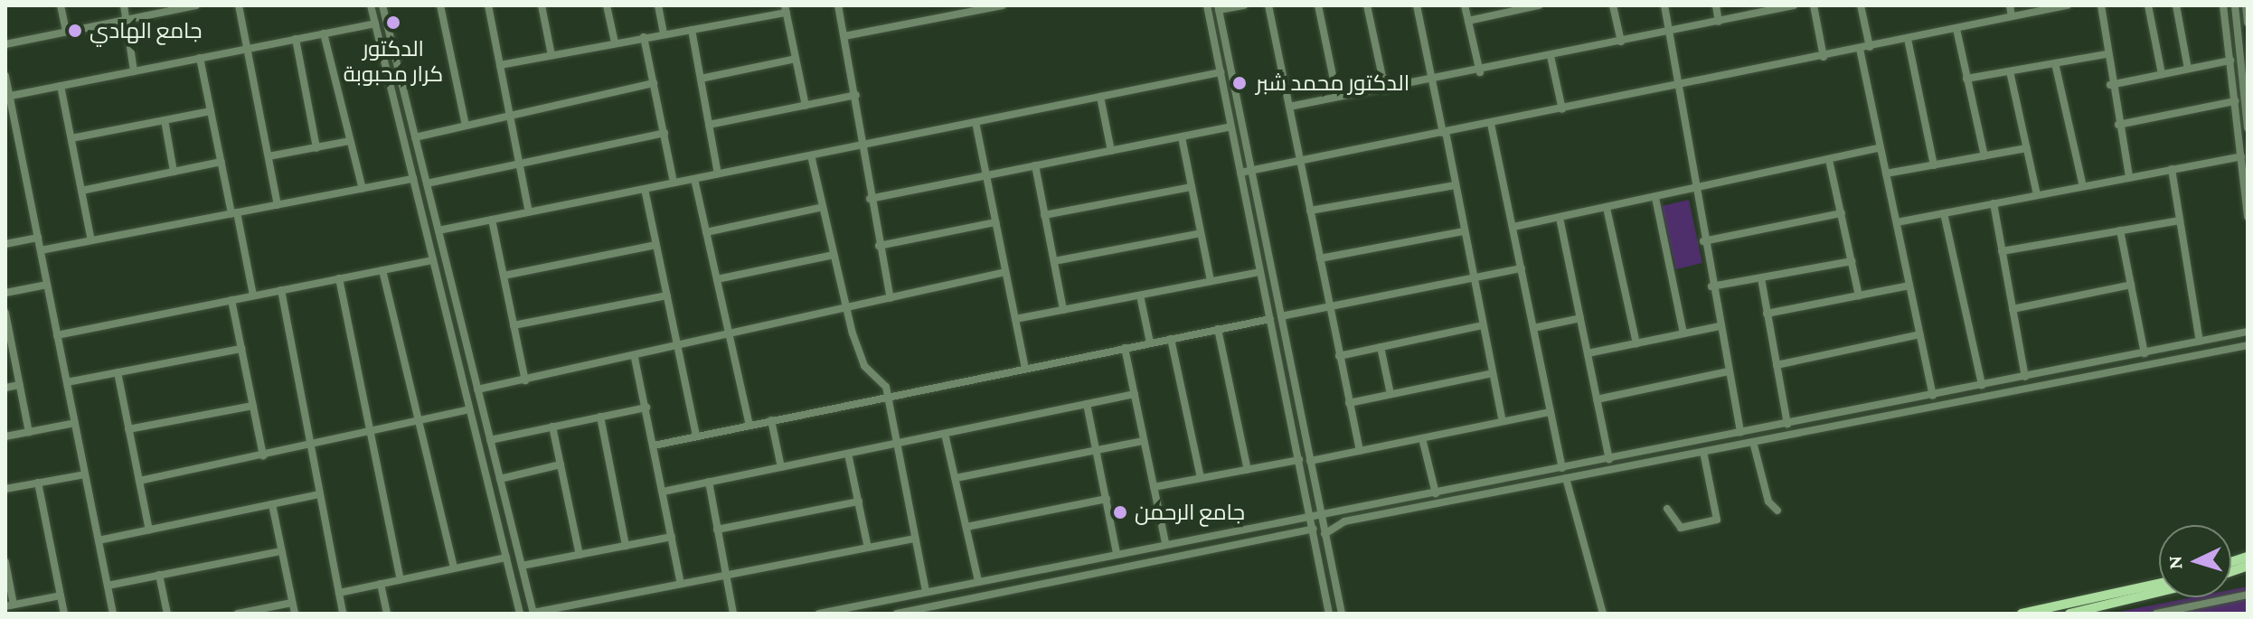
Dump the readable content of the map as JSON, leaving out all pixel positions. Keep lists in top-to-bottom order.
{
  "places": [
    "الدكتور كرار محبوبة",
    "جامع الهادي",
    "الدكتور محمد شبر",
    "جامع الرحمن"
  ],
  "north": "left"
}
